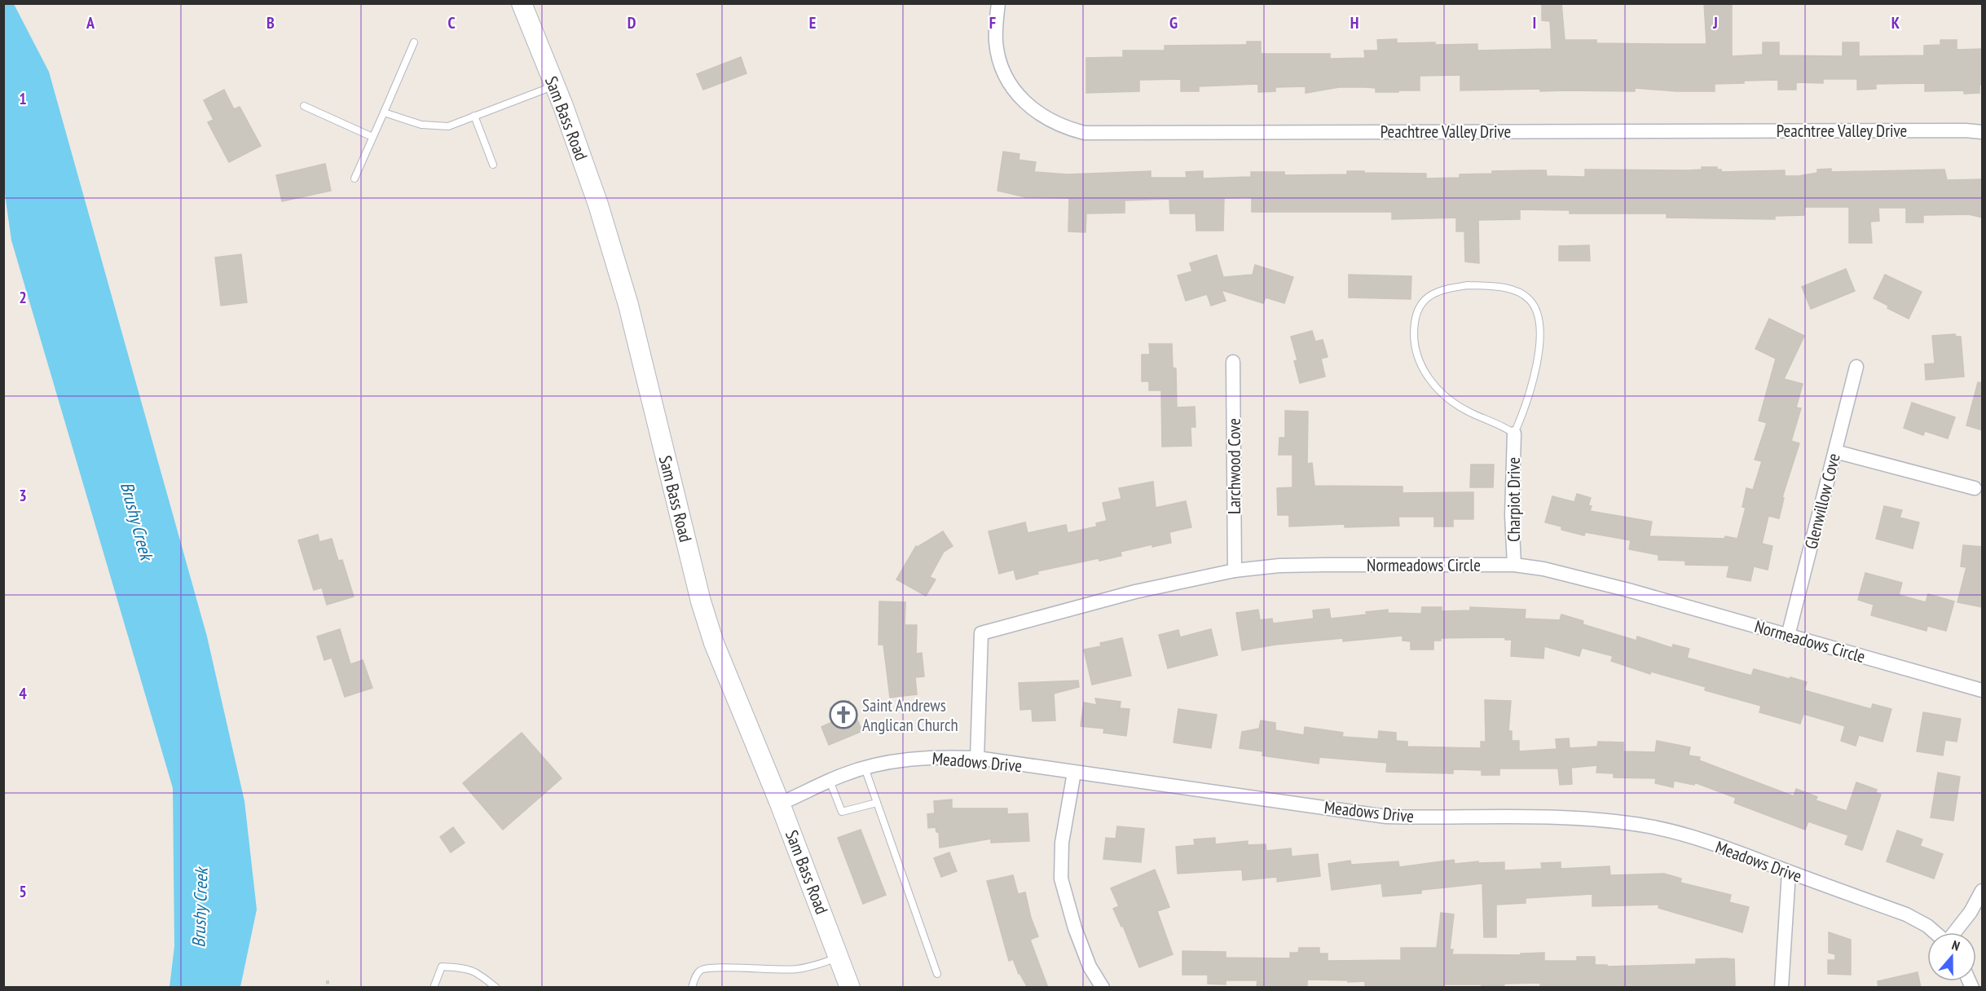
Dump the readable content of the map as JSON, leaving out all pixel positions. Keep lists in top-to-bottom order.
{
  "streets": {
    "main road": ["Sam Bass Road"],
    "street": [
      "Peachtree Valley Drive",
      "Larchwood Cove",
      "Charpiot Drive",
      "Glenwillow Cove",
      "Normeadows Circle",
      "Meadows Drive"
    ]
  },
  "crossings": [
    ["Sam Bass Road", "Meadows Drive"],
    ["Larchwood Cove", "Normeadows Circle"],
    ["Charpiot Drive", "Normeadows Circle"],
    ["Glenwillow Cove", "Normeadows Circle"],
    ["Normeadows Circle", "Meadows Drive"]
  ],
  "water": ["Brushy Creek"],
  "places": {
    "church": ["Saint Andrews Anglican Church"]
  },
  "north": "top",
  "grid": {
    "columns": [
      "A",
      "B",
      "C",
      "D",
      "E",
      "F",
      "G",
      "H",
      "I",
      "J",
      "K"
    ],
    "rows": [
      "1",
      "2",
      "3",
      "4",
      "5"
    ]
  }
}
